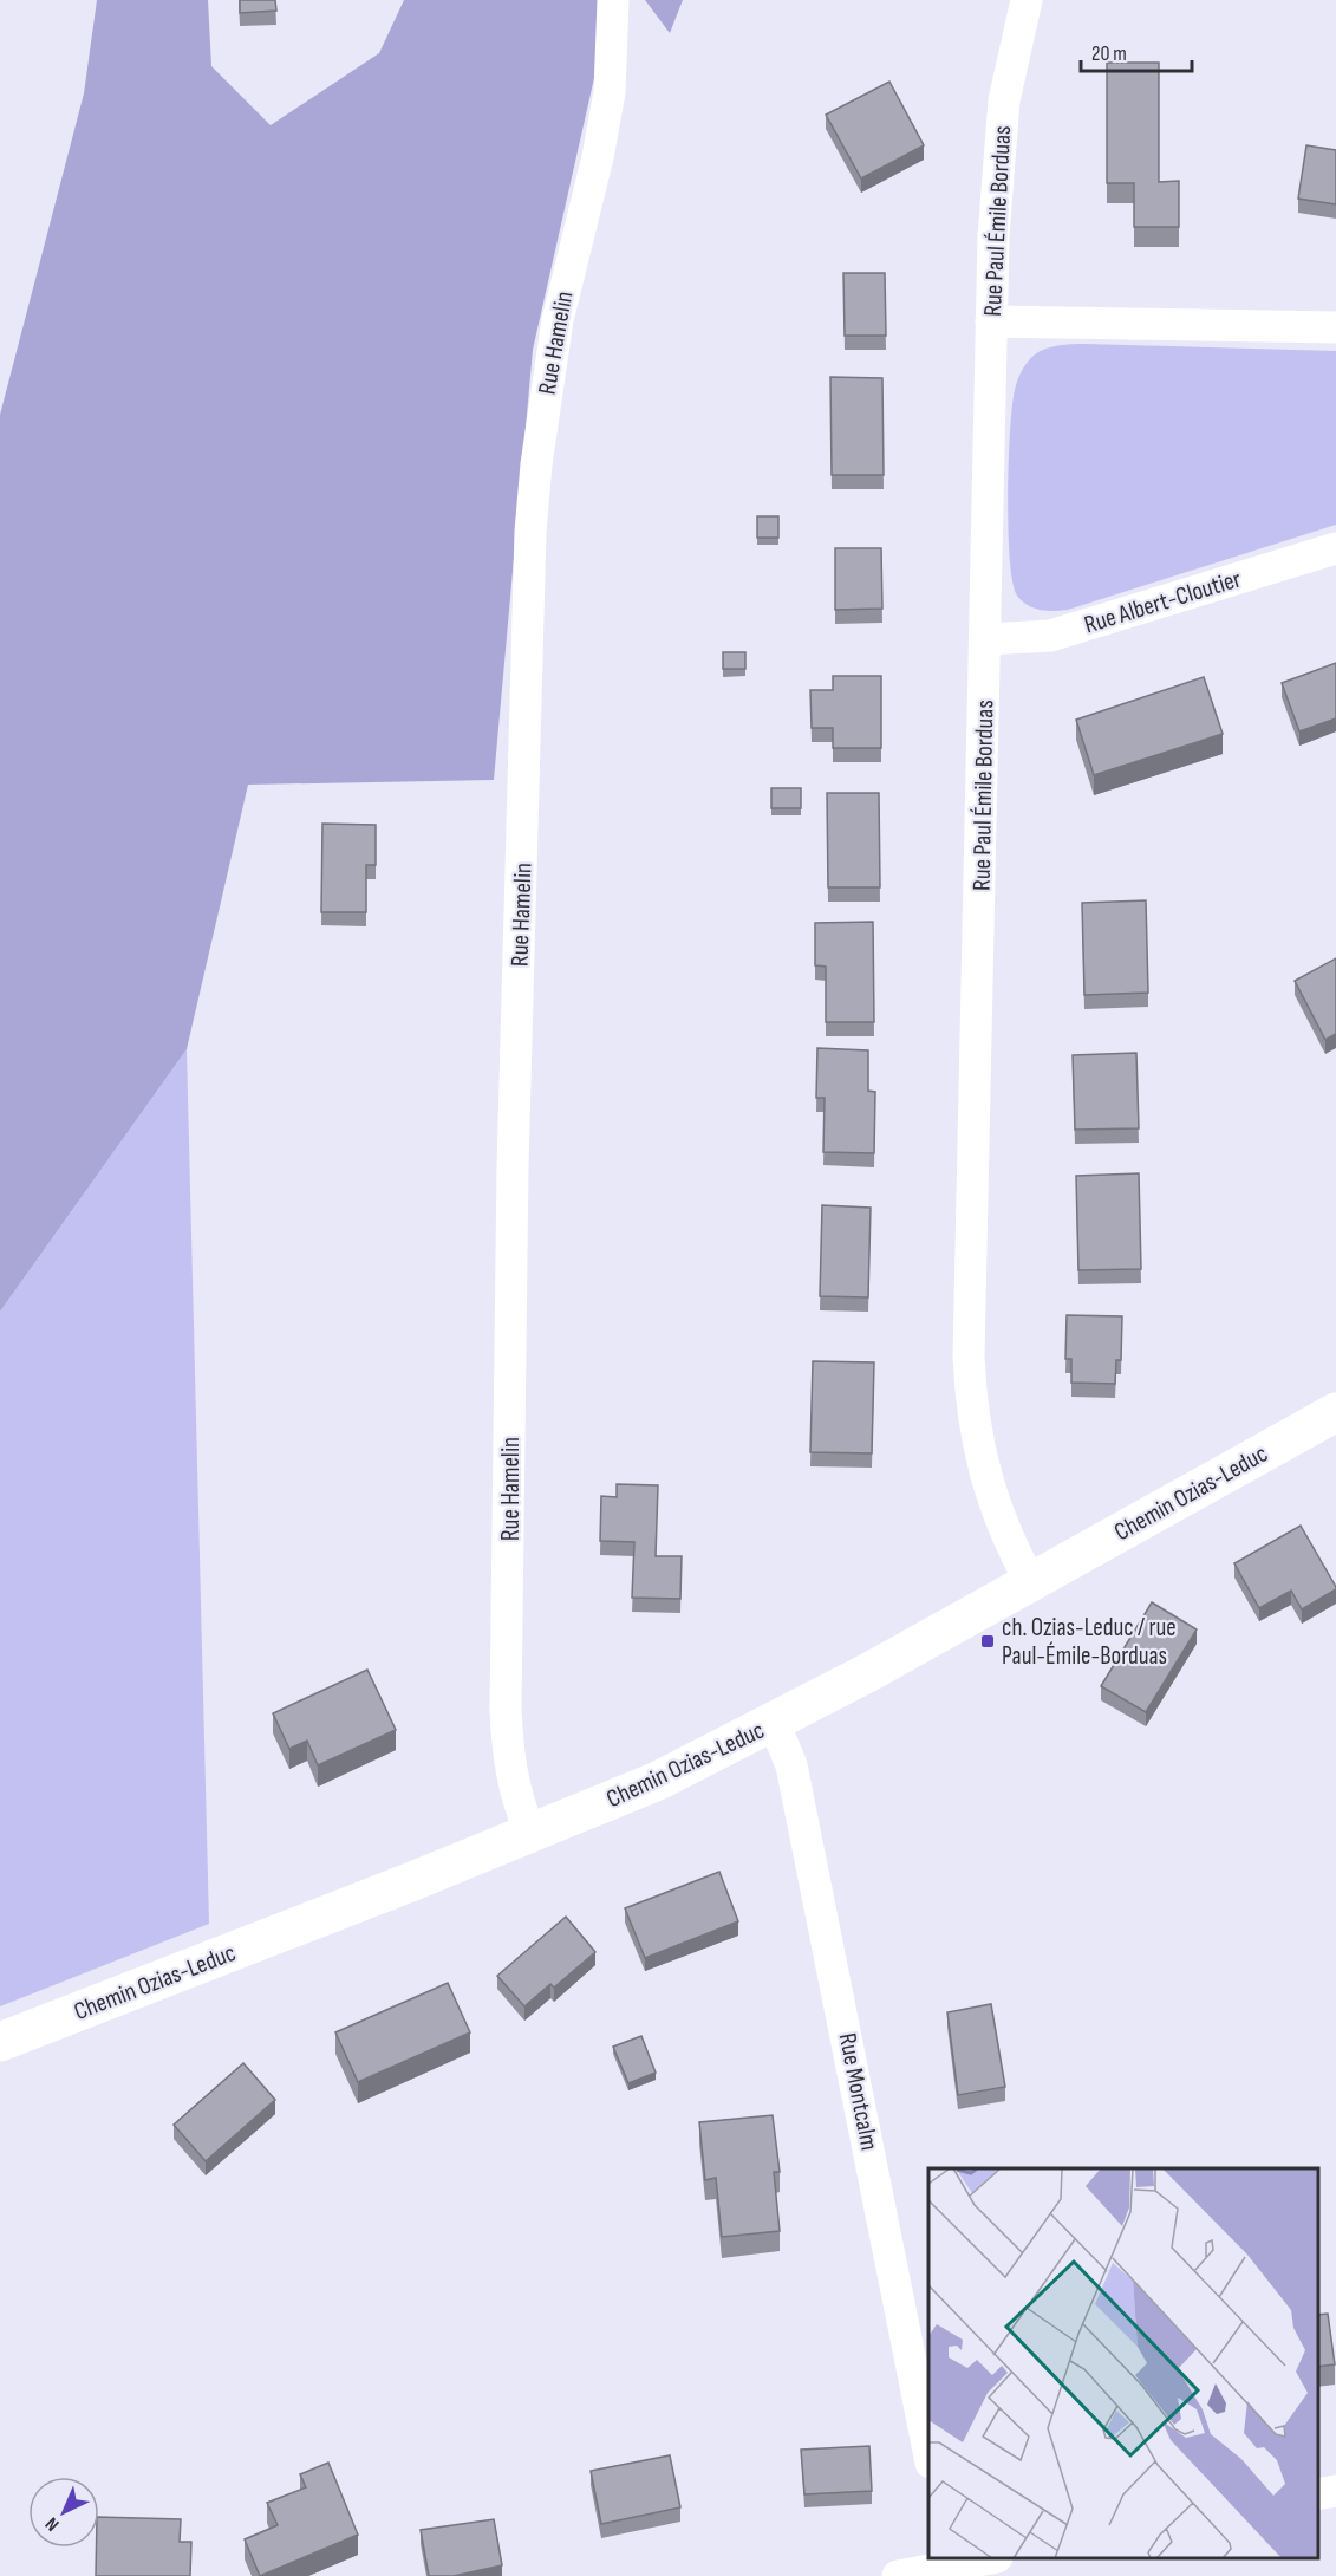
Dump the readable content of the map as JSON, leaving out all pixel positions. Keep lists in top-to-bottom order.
{
  "streets": {
    "street": [
      "Rue Paul Émile Borduas",
      "Rue Hamelin",
      "Rue Albert-Cloutier",
      "Chemin Ozias-Leduc",
      "Rue Montcalm"
    ]
  },
  "crossings": [
    ["Rue Paul Émile Borduas", "Rue Albert-Cloutier"],
    ["Rue Paul Émile Borduas", "Chemin Ozias-Leduc"],
    ["Rue Hamelin", "Chemin Ozias-Leduc"],
    ["Chemin Ozias-Leduc", "Rue Montcalm"]
  ],
  "places": {
    "transit": ["ch. Ozias-Leduc / rue Paul-Émile-Borduas"]
  },
  "scale_bar": "20 m",
  "north": "bottom left"
}
